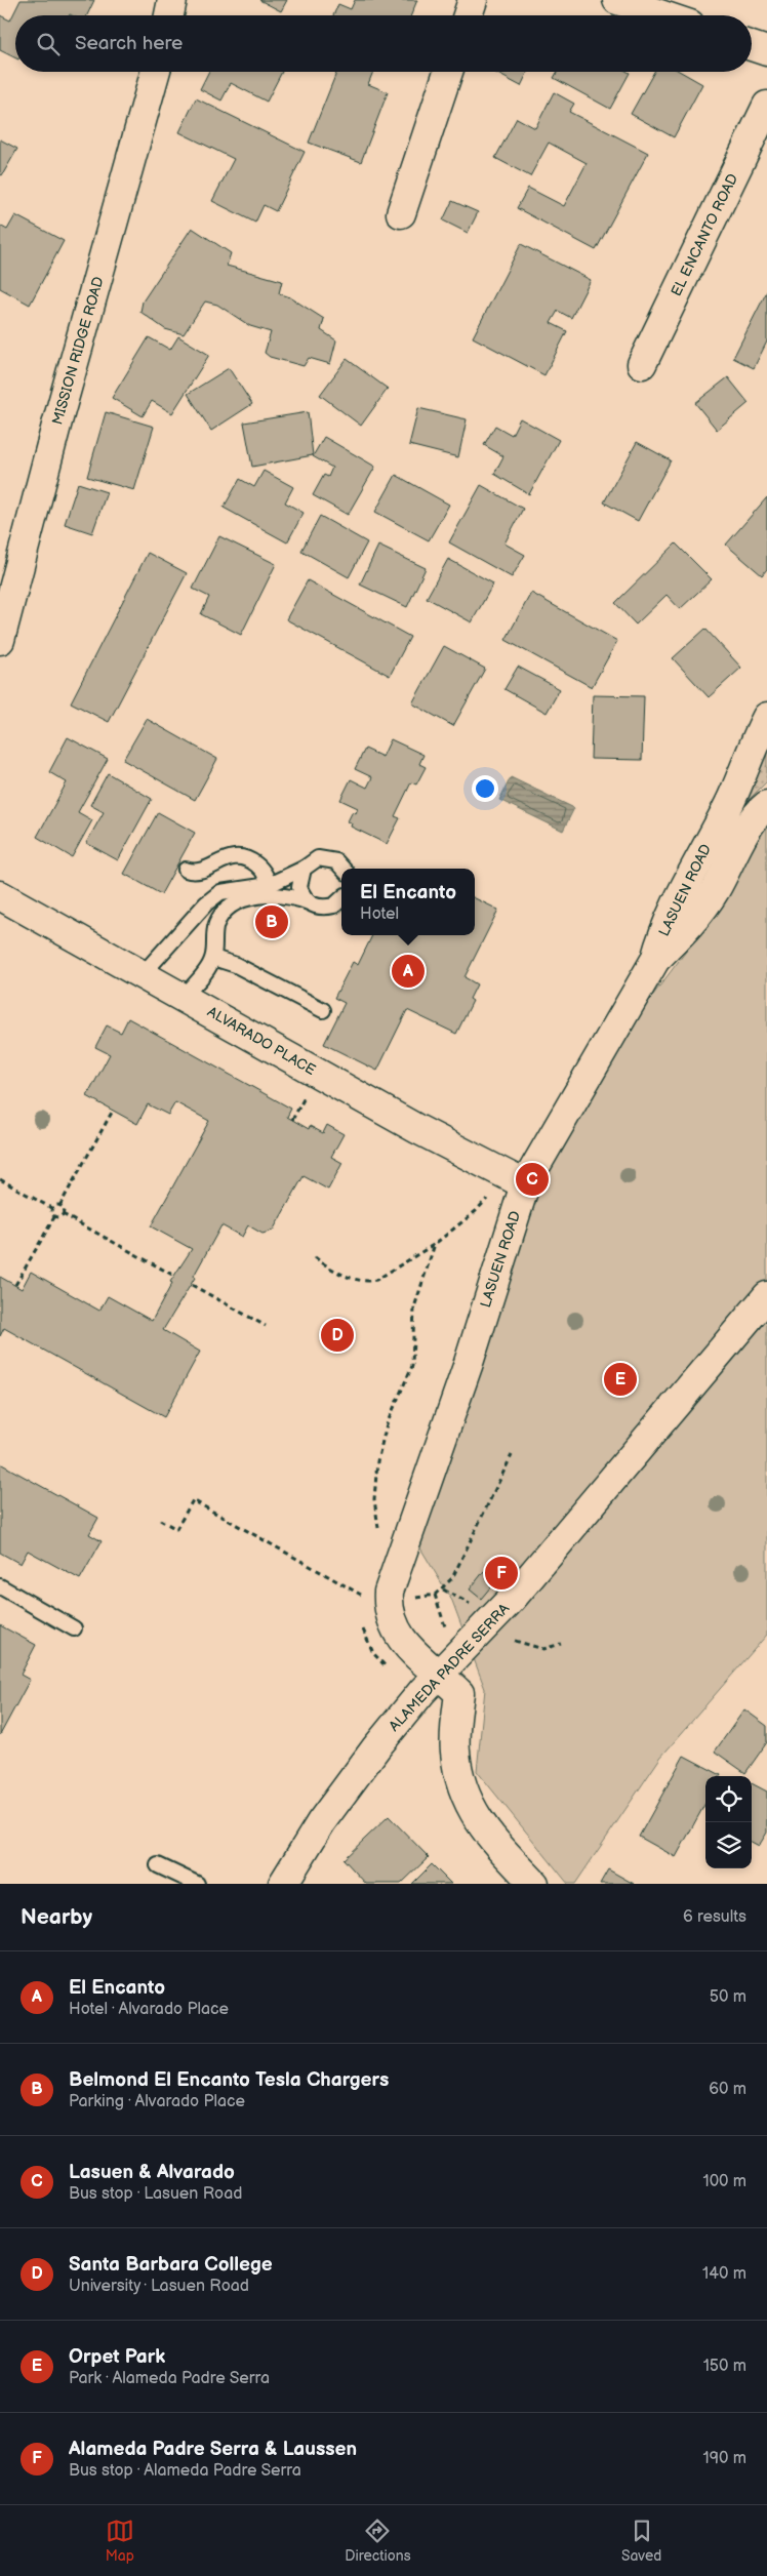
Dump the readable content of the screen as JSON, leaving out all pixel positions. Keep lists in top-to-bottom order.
{
  "streets": {
    "street": [
      "EL ENCANTO ROAD",
      "MISSION RIDGE ROAD",
      "LASUEN ROAD",
      "ALVARADO PLACE",
      "ALAMEDA PADRE SERRA"
    ]
  },
  "crossings": [
    ["LASUEN ROAD", "ALVARADO PLACE"],
    ["LASUEN ROAD", "ALAMEDA PADRE SERRA"]
  ],
  "page": {
    "search": "Search here",
    "popup": ["El Encanto", "Hotel"],
    "pins": [
      "B",
      "A",
      "C",
      "D",
      "E",
      "F"
    ],
    "heading": ["Nearby", "6 results"],
    "list": [
      {
        "mark": "A",
        "name": "El Encanto",
        "note": "Hotel · Alvarado Place",
        "value": "50 m"
      },
      {
        "mark": "B",
        "name": "Belmond El Encanto Tesla Chargers",
        "note": "Parking · Alvarado Place",
        "value": "60 m"
      },
      {
        "mark": "C",
        "name": "Lasuen & Alvarado",
        "note": "Bus stop · Lasuen Road",
        "value": "100 m"
      },
      {
        "mark": "D",
        "name": "Santa Barbara College",
        "note": "University · Lasuen Road",
        "value": "140 m"
      },
      {
        "mark": "E",
        "name": "Orpet Park",
        "note": "Park · Alameda Padre Serra",
        "value": "150 m"
      },
      {
        "mark": "F",
        "name": "Alameda Padre Serra & Laussen",
        "note": "Bus stop · Alameda Padre Serra",
        "value": "190 m"
      }
    ],
    "nav": ["Map", "Directions", "Saved"]
  }
}
